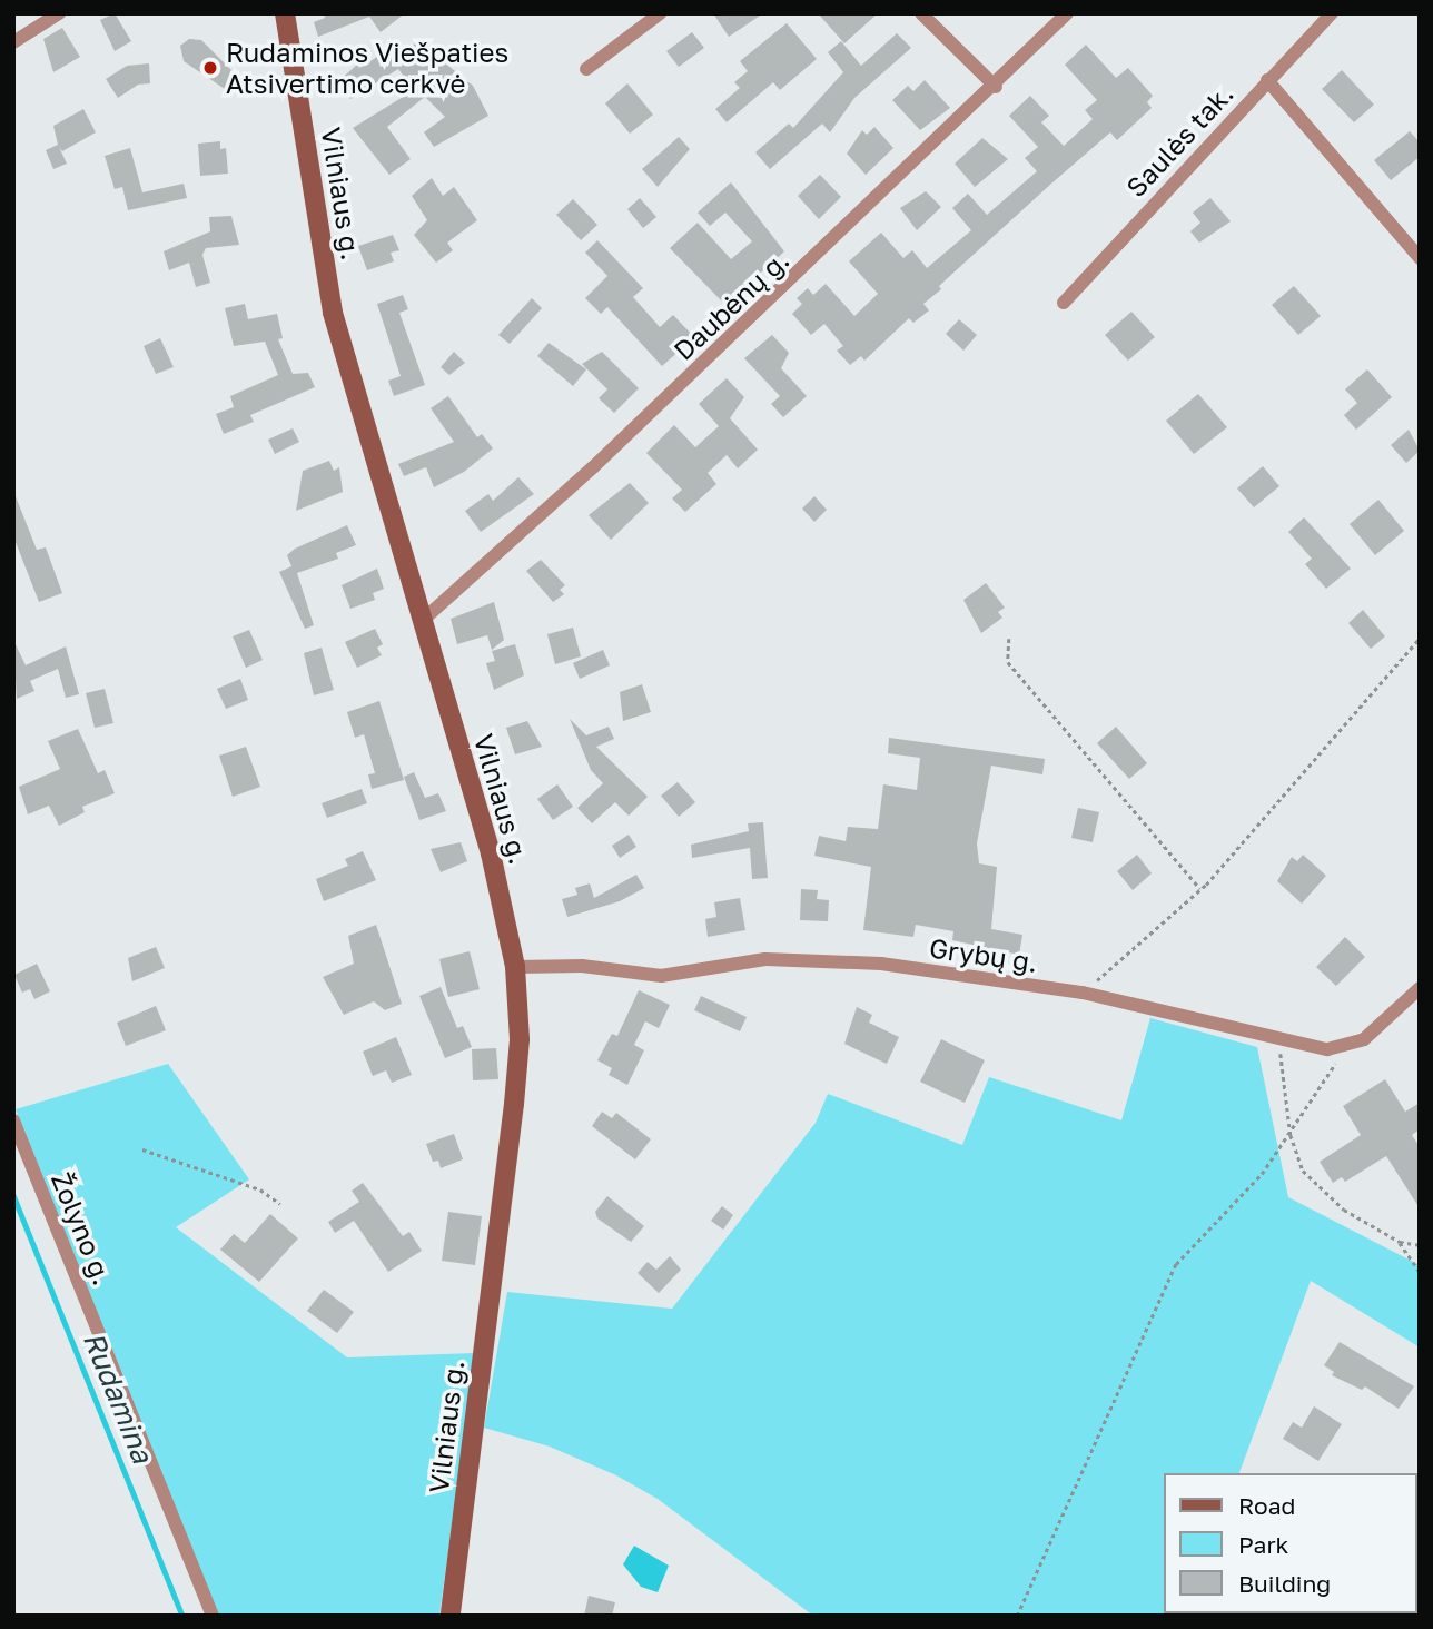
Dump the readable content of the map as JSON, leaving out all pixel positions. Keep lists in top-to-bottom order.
{
  "streets": {
    "main road": ["Vilniaus g."],
    "street": [
      "Saulės tak.",
      "Daubėnų g.",
      "Grybų g.",
      "Žolyno g."
    ]
  },
  "crossings": [
    ["Vilniaus g.", "Daubėnų g."],
    ["Vilniaus g.", "Grybų g."]
  ],
  "water": ["Rudamina"],
  "places": ["Rudaminos Viešpaties Atsivertimo cerkvė"],
  "legend": ["Road", "Park", "Building"]
}
